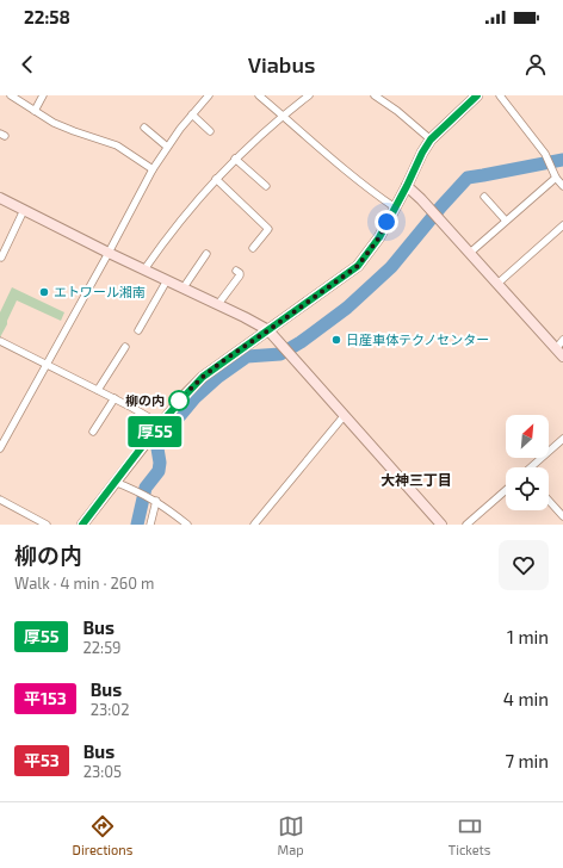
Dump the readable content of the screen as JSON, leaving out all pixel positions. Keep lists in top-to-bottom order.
{
  "districts": ["大神三丁目"],
  "places": ["エトワール湘南", "日産車体テクノセンター", "柳の内"],
  "lines": ["bus line 厚55"],
  "north": "top right",
  "page": {
    "status": "22:58",
    "header": "Viabus",
    "on_map": "厚55",
    "heading": ["柳の内", "Walk · 4 min · 260 m"],
    "list": [
      {
        "mark": "厚55",
        "name": "Bus",
        "note": "22:59",
        "value": "1 min"
      },
      {
        "mark": "平153",
        "name": "Bus",
        "note": "23:02",
        "value": "4 min"
      },
      {
        "mark": "平53",
        "name": "Bus",
        "note": "23:05",
        "value": "7 min"
      }
    ],
    "tabs": ["Directions", "Map", "Tickets"]
  }
}
